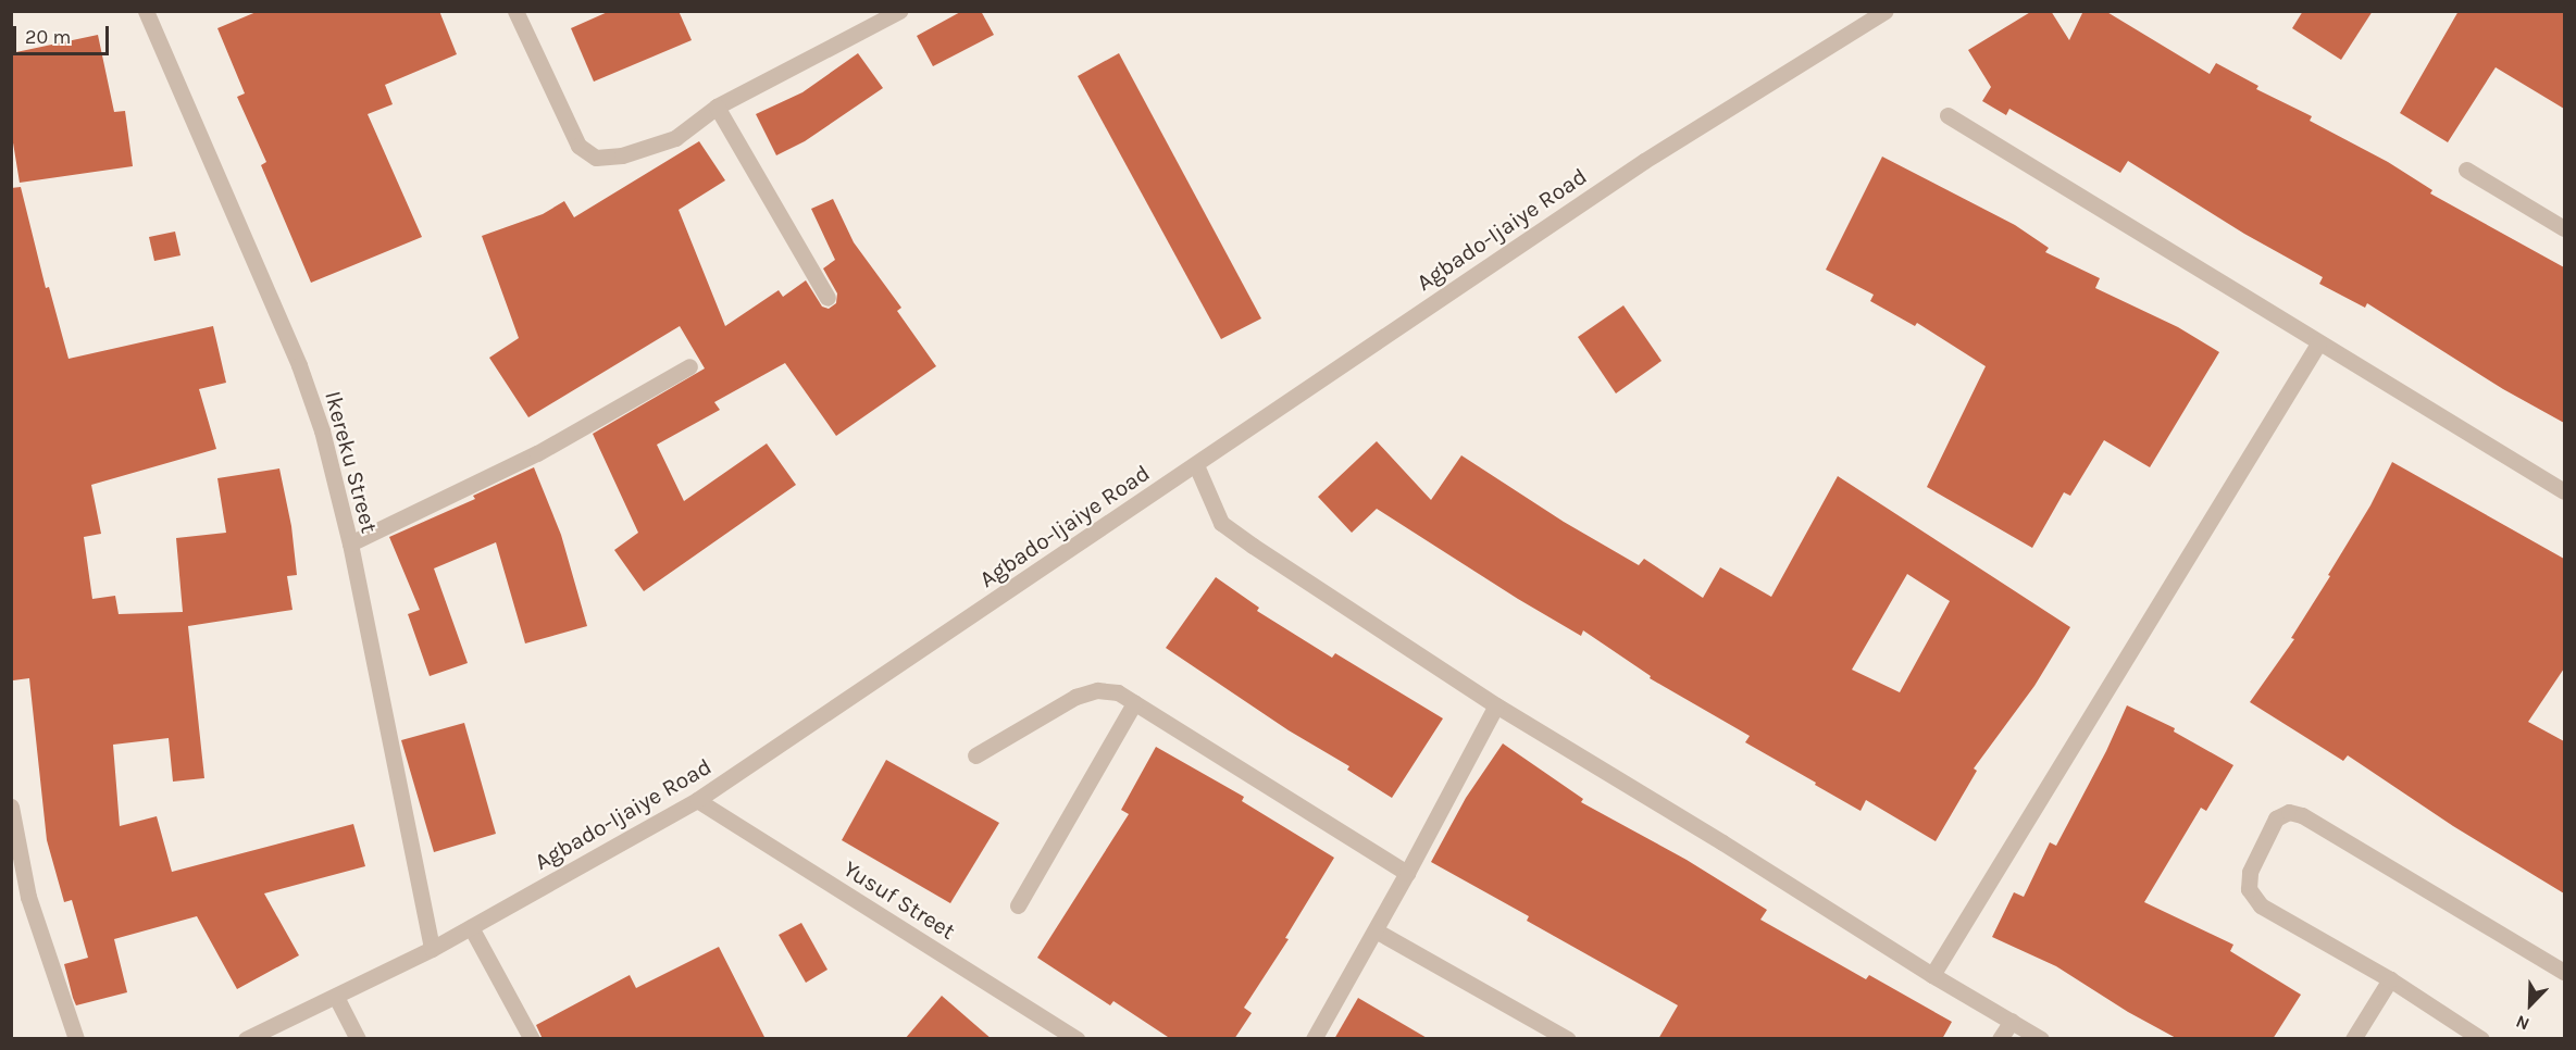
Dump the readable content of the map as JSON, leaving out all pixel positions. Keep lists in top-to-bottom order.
{
  "streets": {
    "street": ["Agbado-Ijaiye Road", "Ikereku Street", "Yusuf Street"]
  },
  "crossings": [
    ["Agbado-Ijaiye Road", "Ikereku Street"],
    ["Agbado-Ijaiye Road", "Yusuf Street"]
  ],
  "scale_bar": "20 m",
  "north": "bottom left"
}
